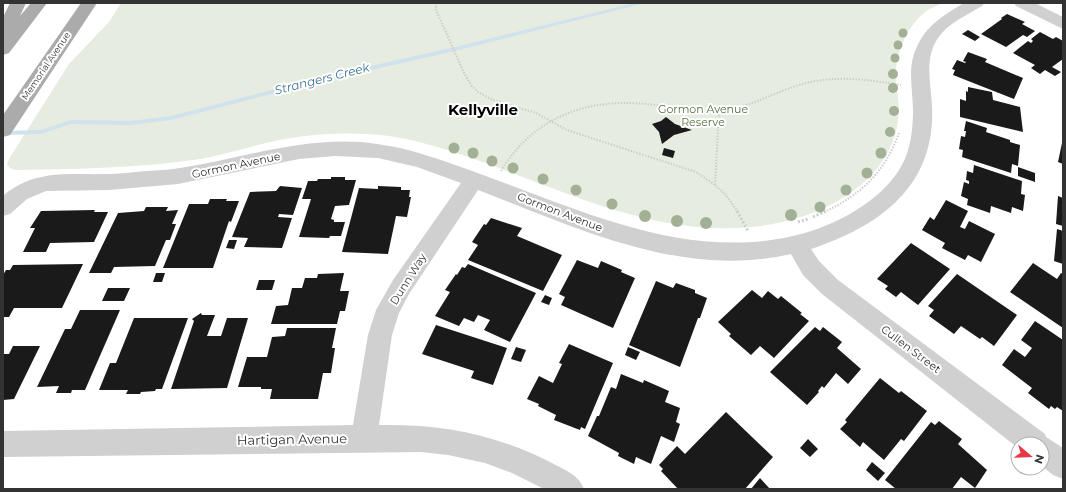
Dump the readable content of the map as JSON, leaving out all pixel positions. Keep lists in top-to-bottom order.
{
  "streets": {
    "main road": ["Memorial Avenue"],
    "street": [
      "Gormon Avenue",
      "Dunn Way",
      "Cullen Street",
      "Hartigan Avenue"
    ]
  },
  "crossings": [
    ["Gormon Avenue", "Dunn Way"],
    ["Gormon Avenue", "Cullen Street"],
    ["Dunn Way", "Hartigan Avenue"]
  ],
  "districts": ["Kellyville"],
  "water": ["Strangers Creek"],
  "parks": ["Gormon Avenue Reserve"],
  "north": "right"
}
